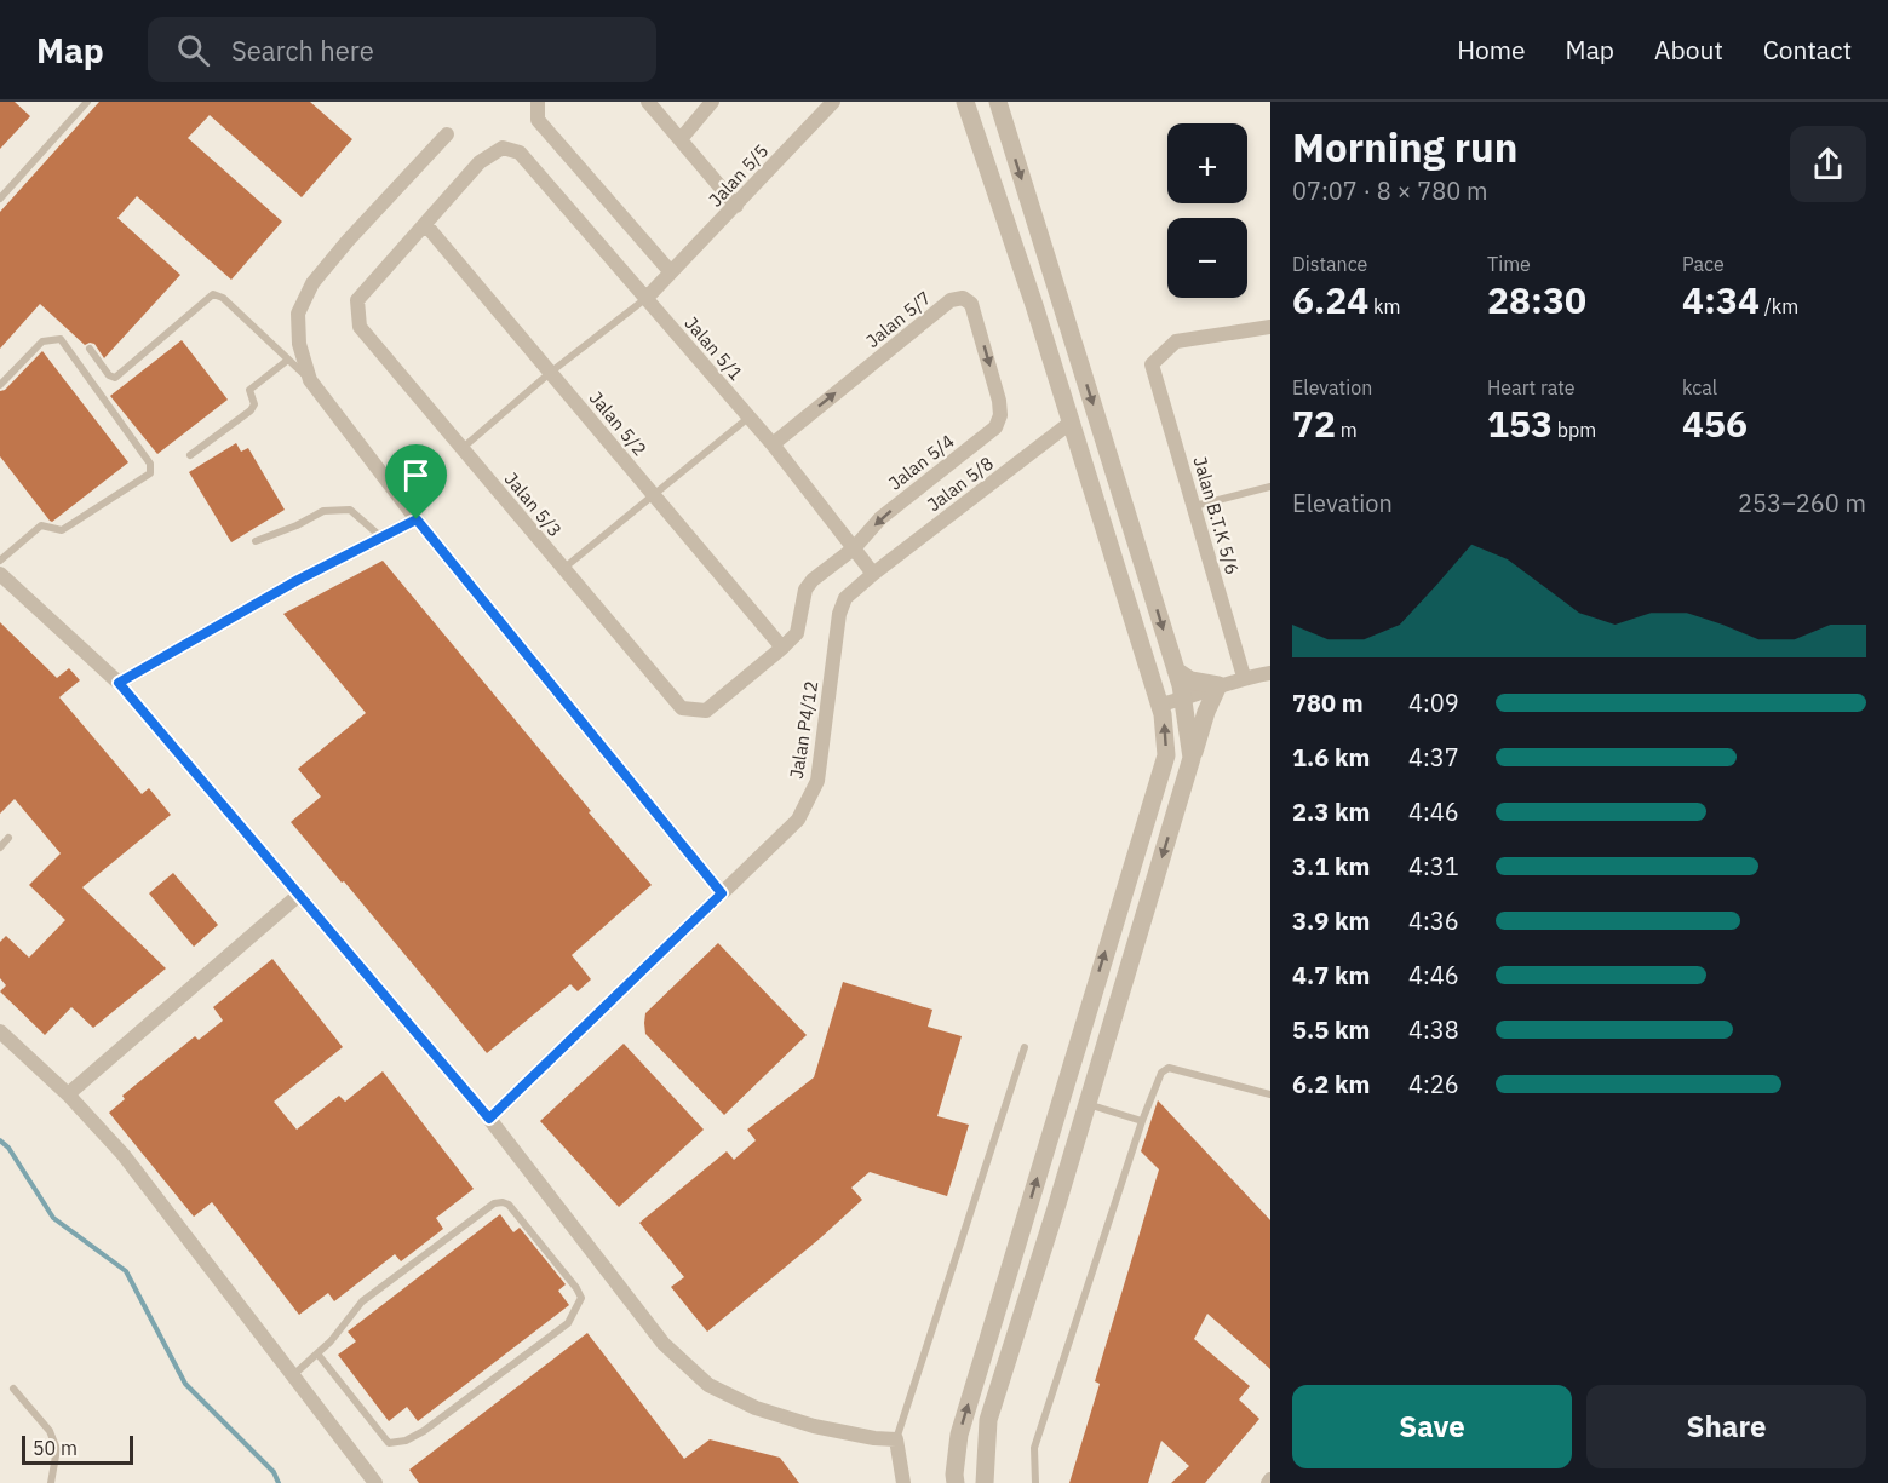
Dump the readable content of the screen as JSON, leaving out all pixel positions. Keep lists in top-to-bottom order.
{
  "streets": {
    "street": [
      "Jalan 5/5",
      "Jalan 5/7",
      "Jalan 5/1",
      "Jalan 5/2",
      "Jalan 5/4",
      "Jalan 5/8",
      "Jalan 5/3",
      "Jalan B.T.K 5/6",
      "Jalan P4/12"
    ]
  },
  "crossings": [
    ["Jalan 5/5", "Jalan 5/1"],
    ["Jalan 5/7", "Jalan 5/1"],
    ["Jalan 5/7", "Jalan 5/4"],
    ["Jalan 5/1", "Jalan 5/4"],
    ["Jalan 5/1", "Jalan 5/8"],
    ["Jalan 5/1", "Jalan 5/3"],
    ["Jalan 5/1", "Jalan P4/12"],
    ["Jalan 5/2", "Jalan 5/3"],
    ["Jalan 5/4", "Jalan 5/3"],
    ["Jalan 5/8", "Jalan P4/12"]
  ],
  "one_way": ["Jalan 5/4"],
  "scale_bar": "50 m",
  "page": {
    "header": "Map",
    "search": "Search here",
    "nav": [
      "Home",
      "Map",
      "About",
      "Contact"
    ],
    "heading": ["Morning run", "07:07 · 8 × 780 m"],
    "map_buttons": ["+", "−"],
    "stats": [
      ["Distance", "6.24 km"],
      ["Time", "28:30"],
      ["Pace", "4:34 /km"],
      ["Elevation", "72 m"],
      ["Heart rate", "153 bpm"],
      ["kcal", "456"]
    ],
    "chart": ["Elevation", "253–260 m"],
    "list": [
      {
        "name": "780 m",
        "note": "4:09"
      },
      {
        "name": "1.6 km",
        "note": "4:37"
      },
      {
        "name": "2.3 km",
        "note": "4:46"
      },
      {
        "name": "3.1 km",
        "note": "4:31"
      },
      {
        "name": "3.9 km",
        "note": "4:36"
      },
      {
        "name": "4.7 km",
        "note": "4:46"
      },
      {
        "name": "5.5 km",
        "note": "4:38"
      },
      {
        "name": "6.2 km",
        "note": "4:26"
      }
    ],
    "buttons": ["Save", "Share"],
    "scale": "50 m"
  }
}
